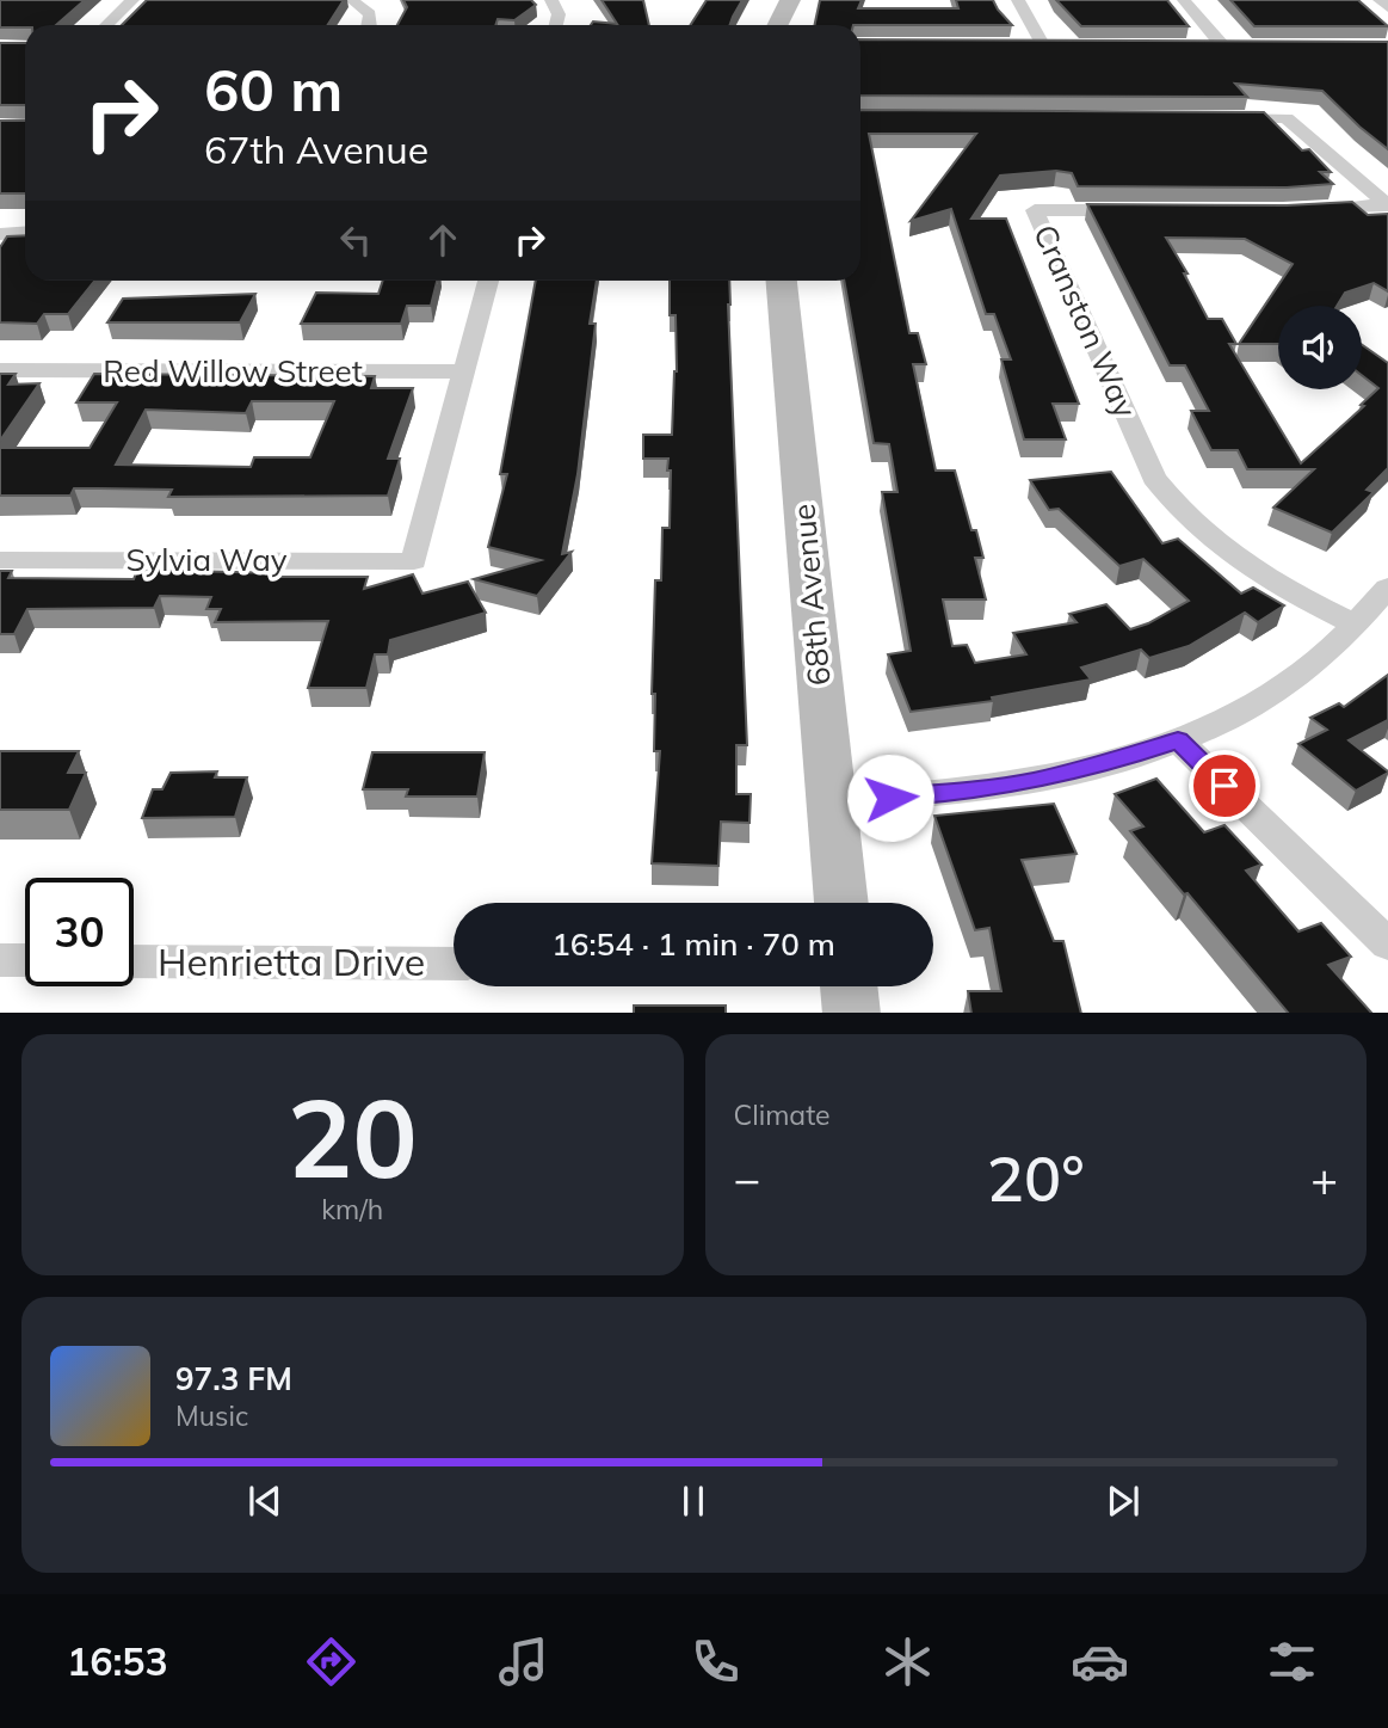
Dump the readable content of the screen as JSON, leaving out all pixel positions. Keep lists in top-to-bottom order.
{
  "streets": {
    "street": [
      "Cranston Way",
      "Red Willow Street",
      "Sylvia Way",
      "68th Avenue",
      "Henrietta Drive"
    ]
  },
  "crossings": [
    ["Red Willow Street", "Sylvia Way"]
  ],
  "page": {
    "turn": ["60 m", "67th Avenue"],
    "limit": "30",
    "trip": "16:54 · 1 min · 70 m",
    "tile": [
      ["20", "km/h"],
      "Climate"
    ],
    "heat": ["−", "20°", "+"],
    "song": ["97.3 FM", "Music"],
    "tabs": "16:53"
  }
}
